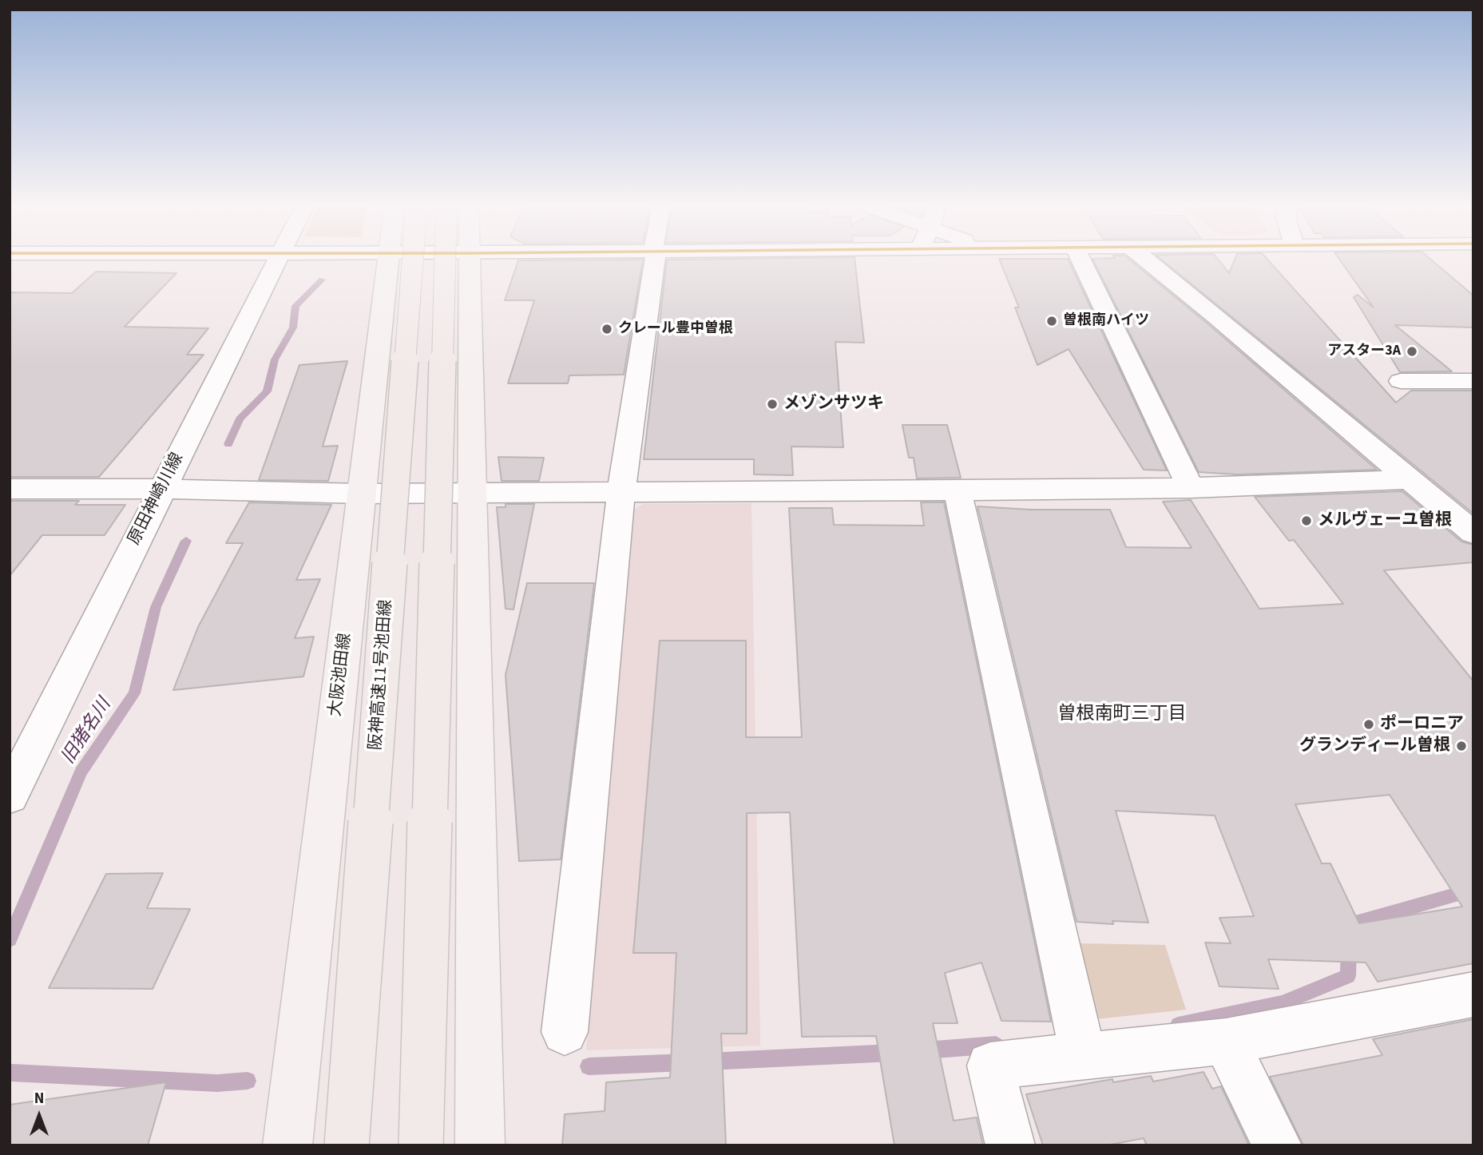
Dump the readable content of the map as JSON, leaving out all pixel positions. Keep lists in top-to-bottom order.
{
  "streets": {
    "highway": ["阪神高速11号池田線"],
    "main road": ["大阪池田線"],
    "street": ["原田神崎川線"]
  },
  "districts": ["曽根南町三丁目"],
  "water": ["旧猪名川"],
  "places": [
    "曽根南ハイツ",
    "クレール豊中曽根",
    "アスター3A",
    "メゾンサツキ",
    "メルヴェーユ曽根",
    "ポーロニア",
    "グランディール曽根"
  ],
  "north": "top"
}
